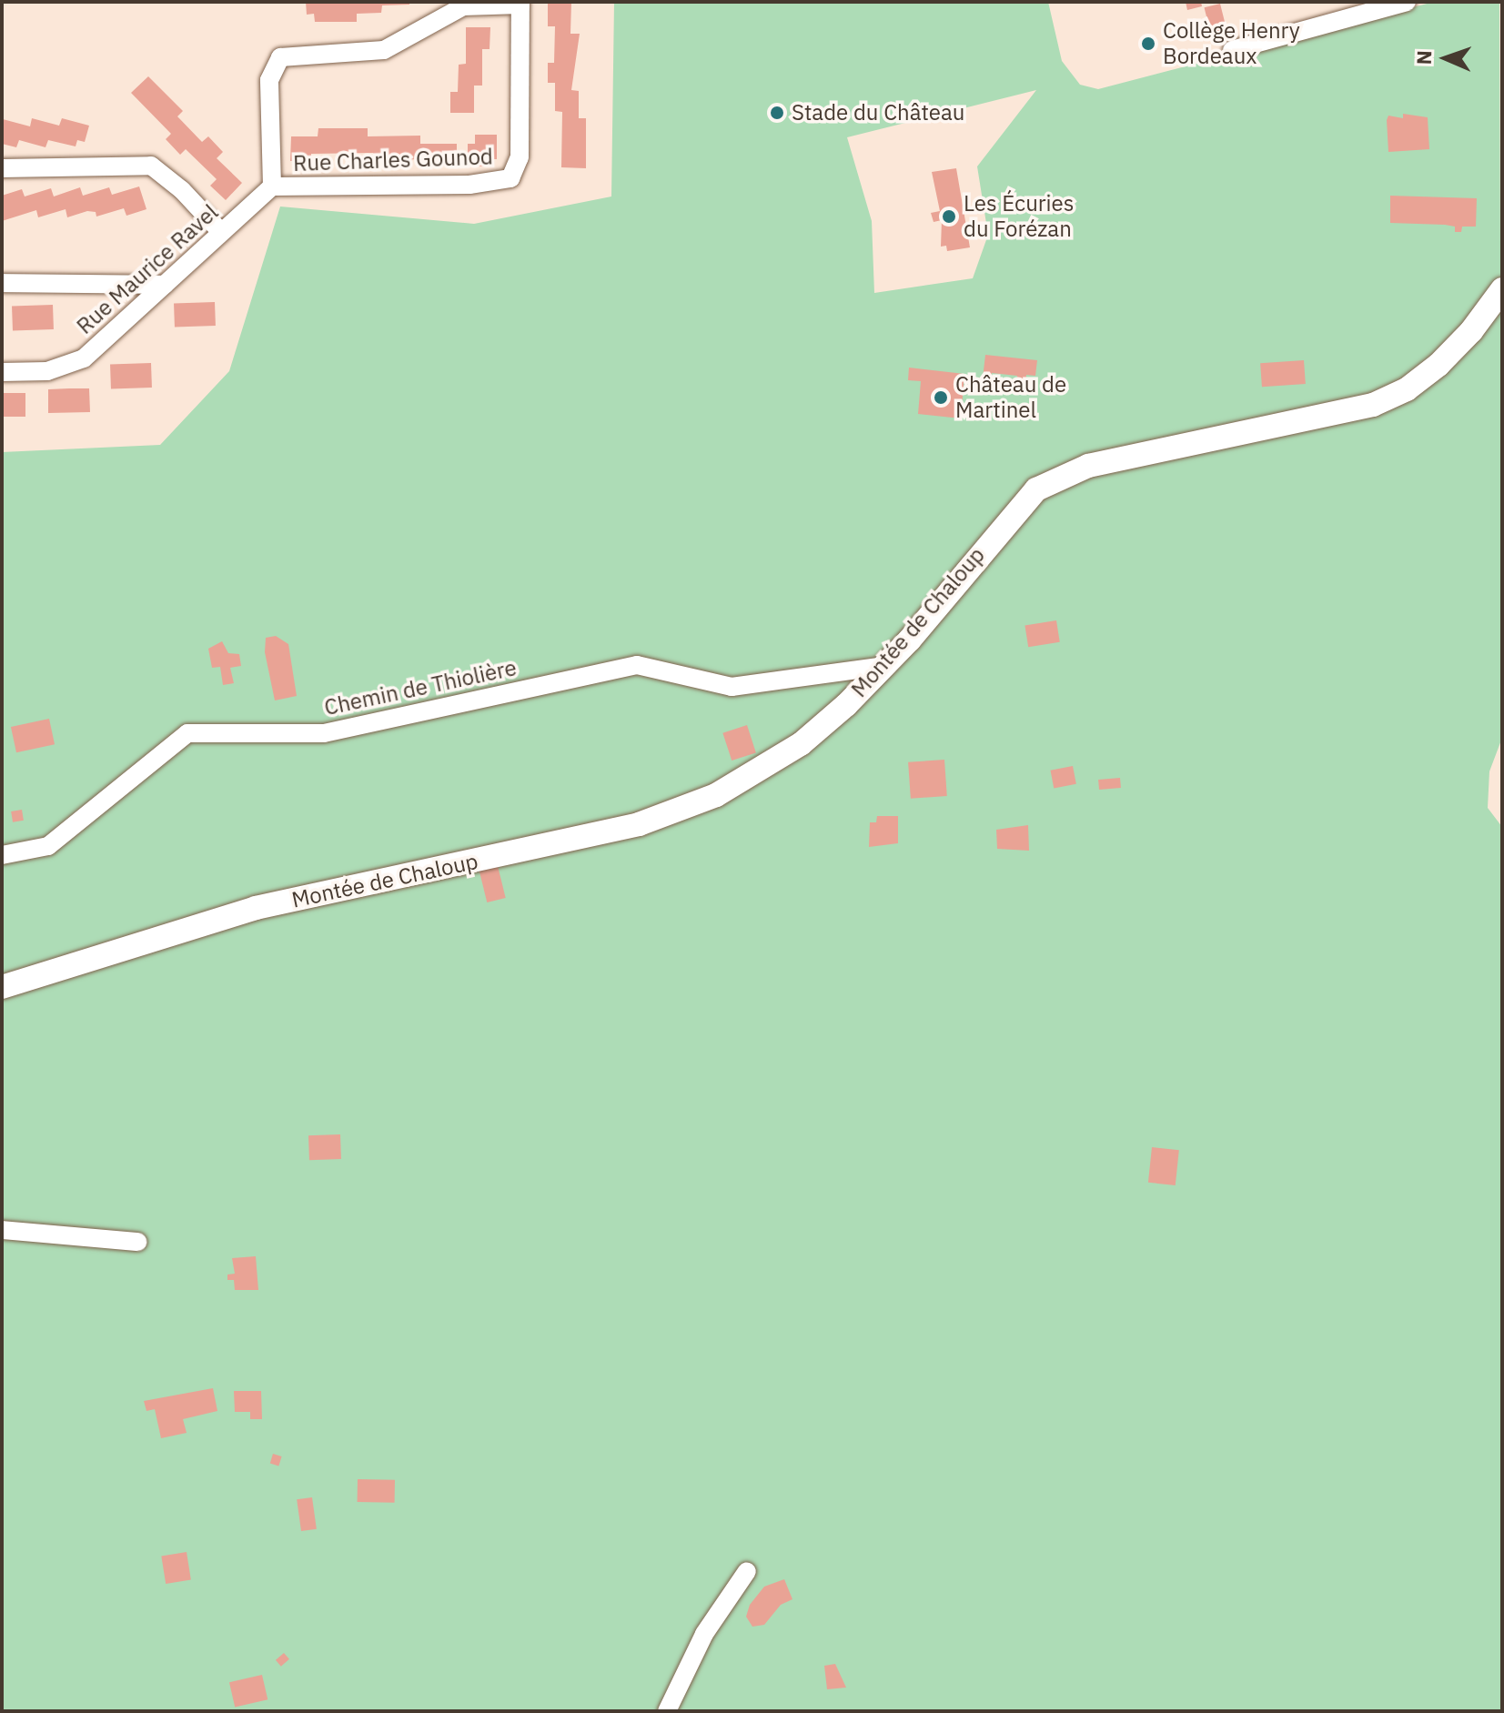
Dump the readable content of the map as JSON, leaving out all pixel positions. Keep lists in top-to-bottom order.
{
  "streets": {
    "main road": ["Montée de Chaloup"],
    "street": ["Rue Charles Gounod", "Rue Maurice Ravel", "Chemin de Thiolière"]
  },
  "crossings": [
    ["Rue Charles Gounod", "Rue Maurice Ravel"],
    ["Montée de Chaloup", "Chemin de Thiolière"]
  ],
  "places": [
    "Collège Henry Bordeaux",
    "Stade du Château",
    "Les Écuries du Forézan",
    "Château de Martinel"
  ],
  "north": "left"
}
